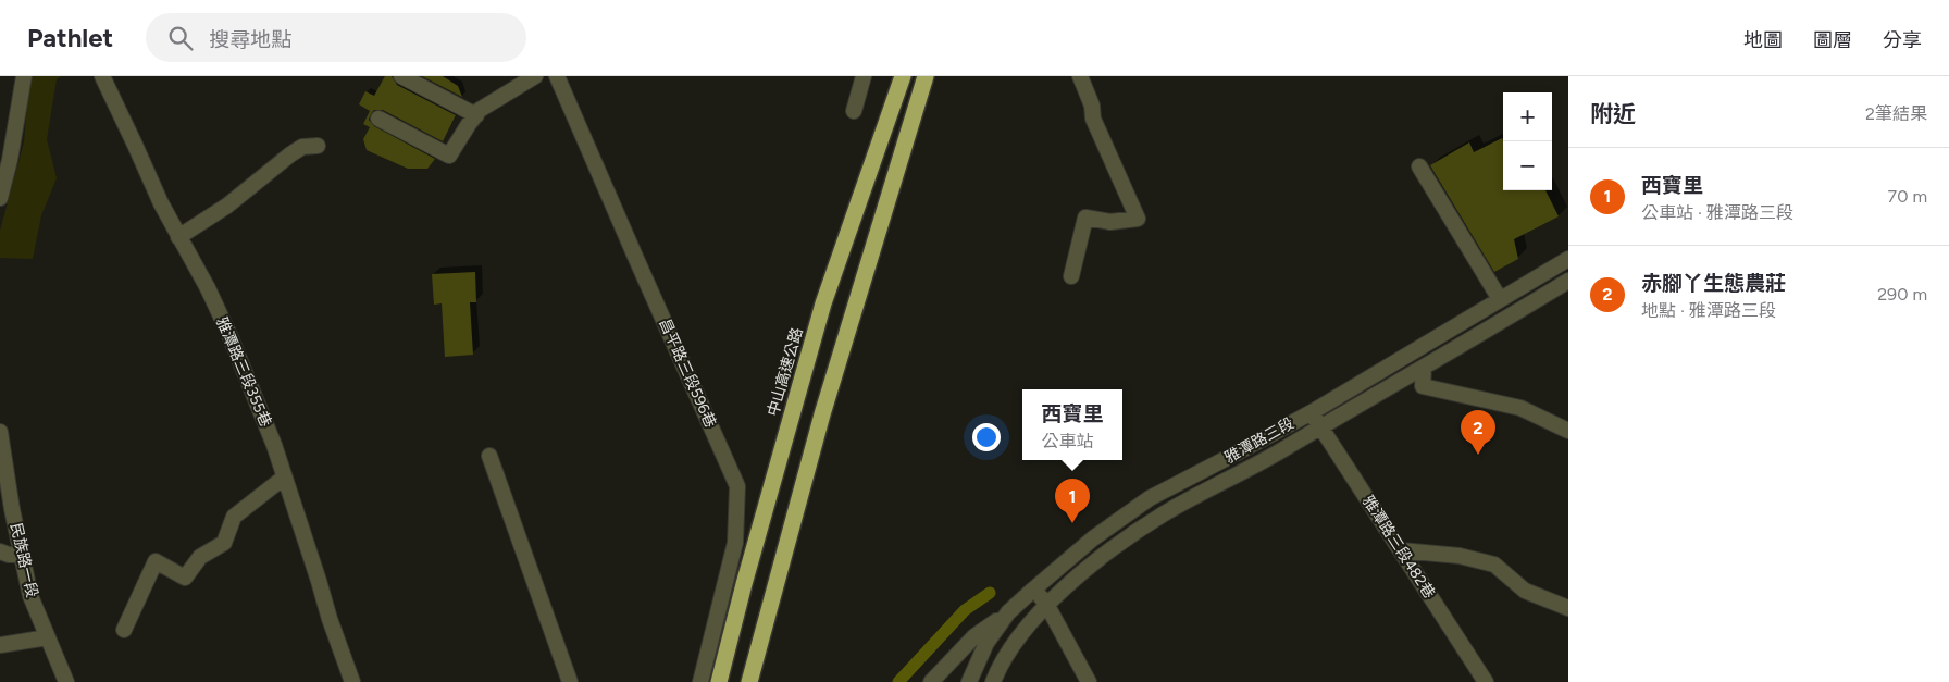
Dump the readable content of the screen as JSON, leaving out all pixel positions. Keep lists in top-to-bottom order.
{
  "streets": {
    "highway": ["中山高速公路"],
    "street": [
      "雅潭路三段355巷",
      "昌平路三段596巷",
      "雅潭路三段",
      "雅潭路三段482巷",
      "民族路一段"
    ]
  },
  "crossings": [
    ["雅潭路三段", "雅潭路三段482巷"]
  ],
  "page": {
    "header": "Pathlet",
    "search": "搜尋地點",
    "nav": ["地圖", "圖層", "分享"],
    "heading": ["附近", "2筆結果"],
    "map_buttons": ["+", "−"],
    "list": [
      {
        "mark": "1",
        "name": "西寶里",
        "note": "公車站 · 雅潭路三段",
        "value": "70 m"
      },
      {
        "mark": "2",
        "name": "赤腳丫生態農莊",
        "note": "地點 · 雅潭路三段",
        "value": "290 m"
      }
    ],
    "popup": ["西寶里", "公車站"],
    "pins": ["2", "1"]
  }
}
